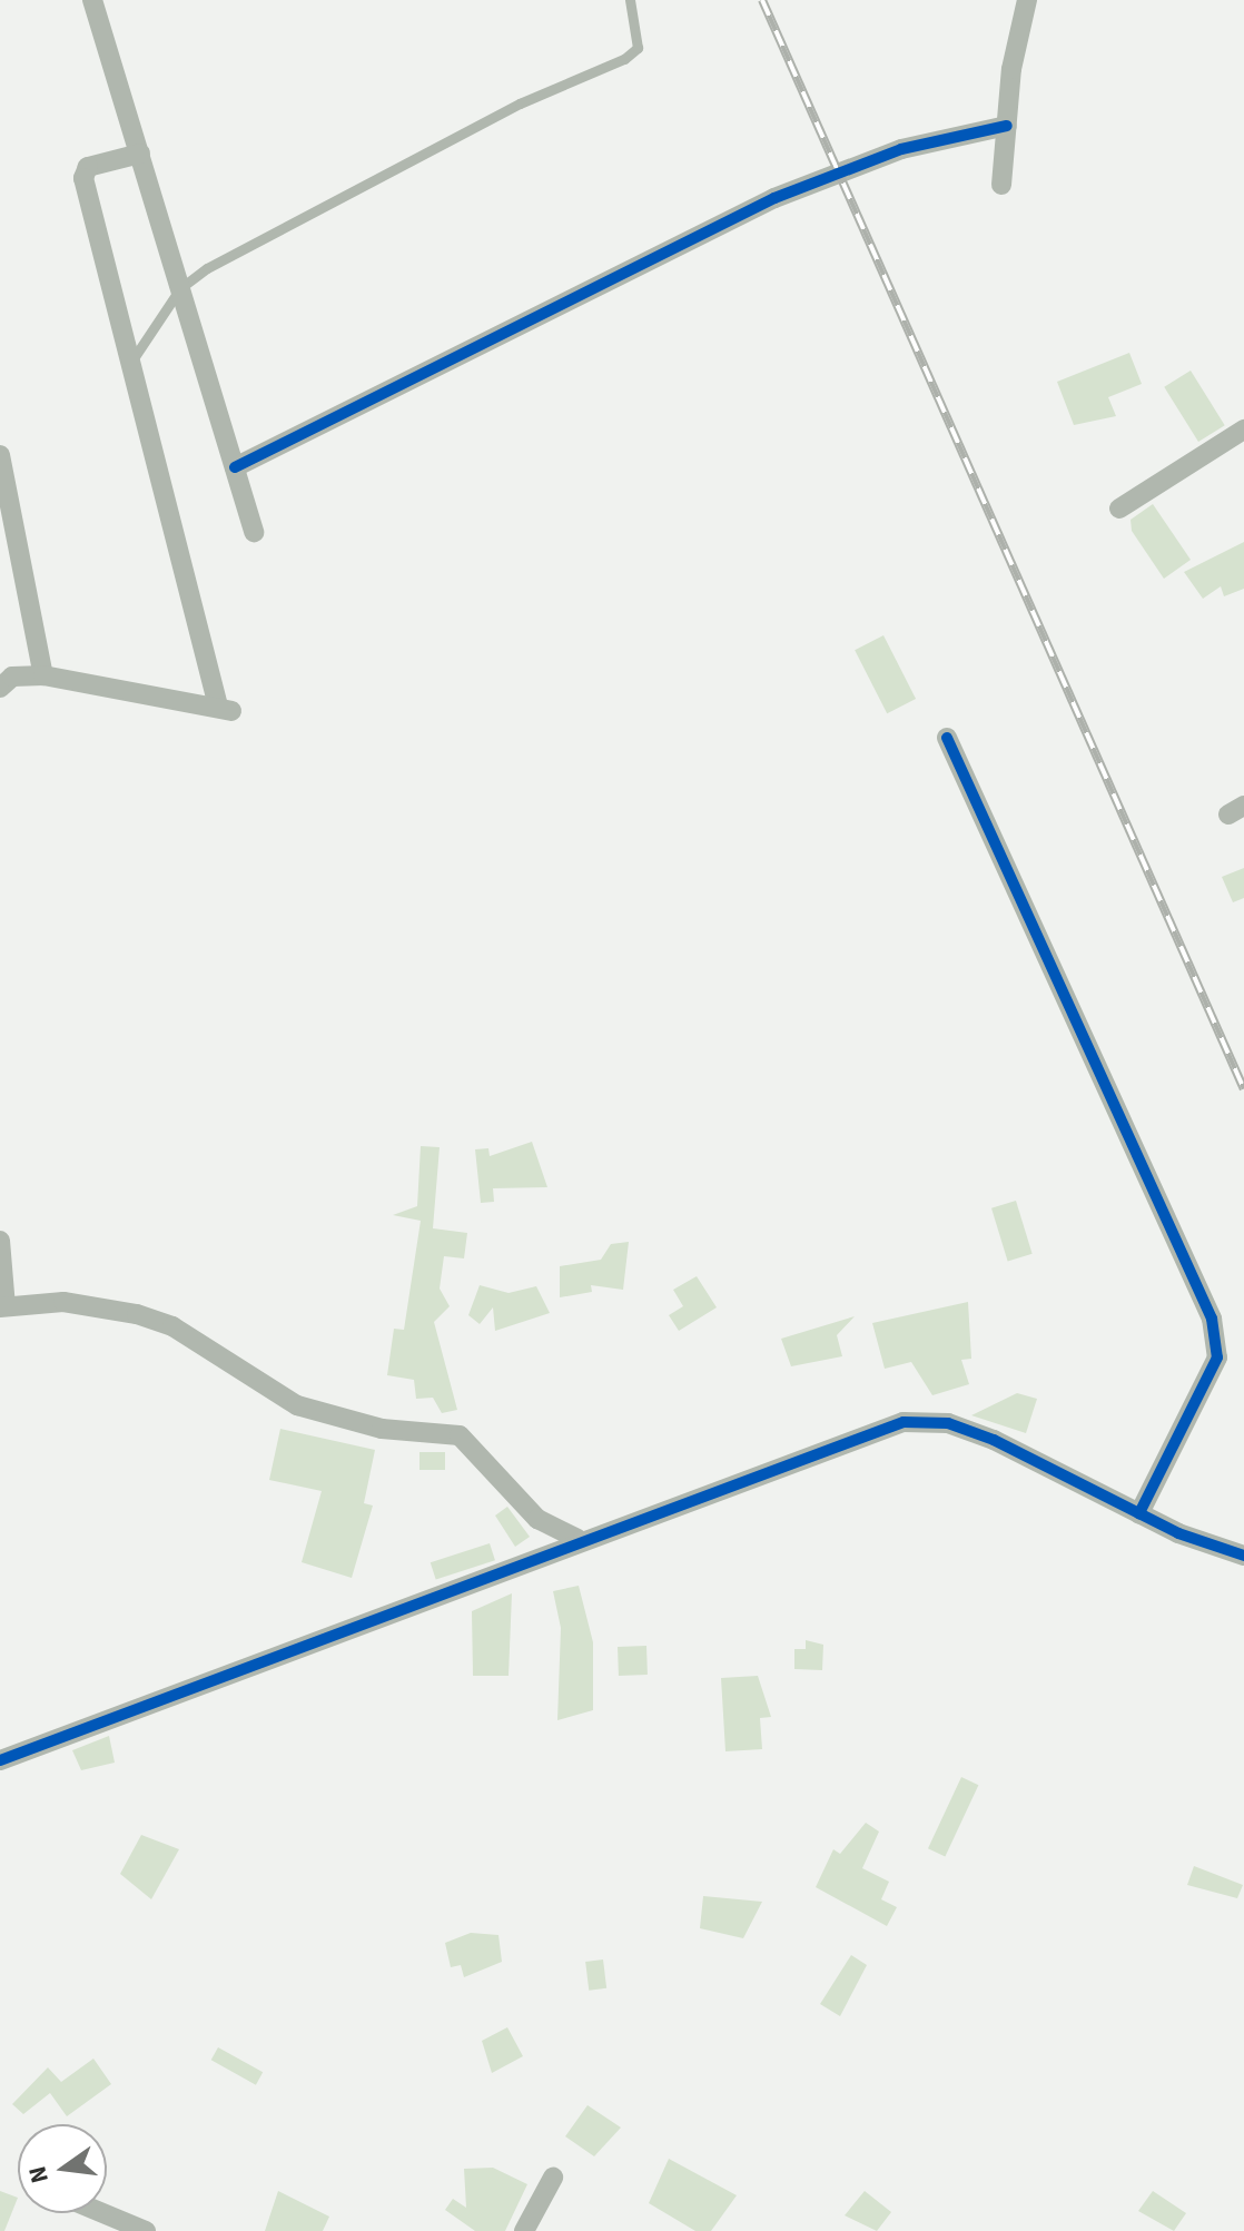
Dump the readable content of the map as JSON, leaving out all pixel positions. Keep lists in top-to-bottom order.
{
  "north": "left"
}
